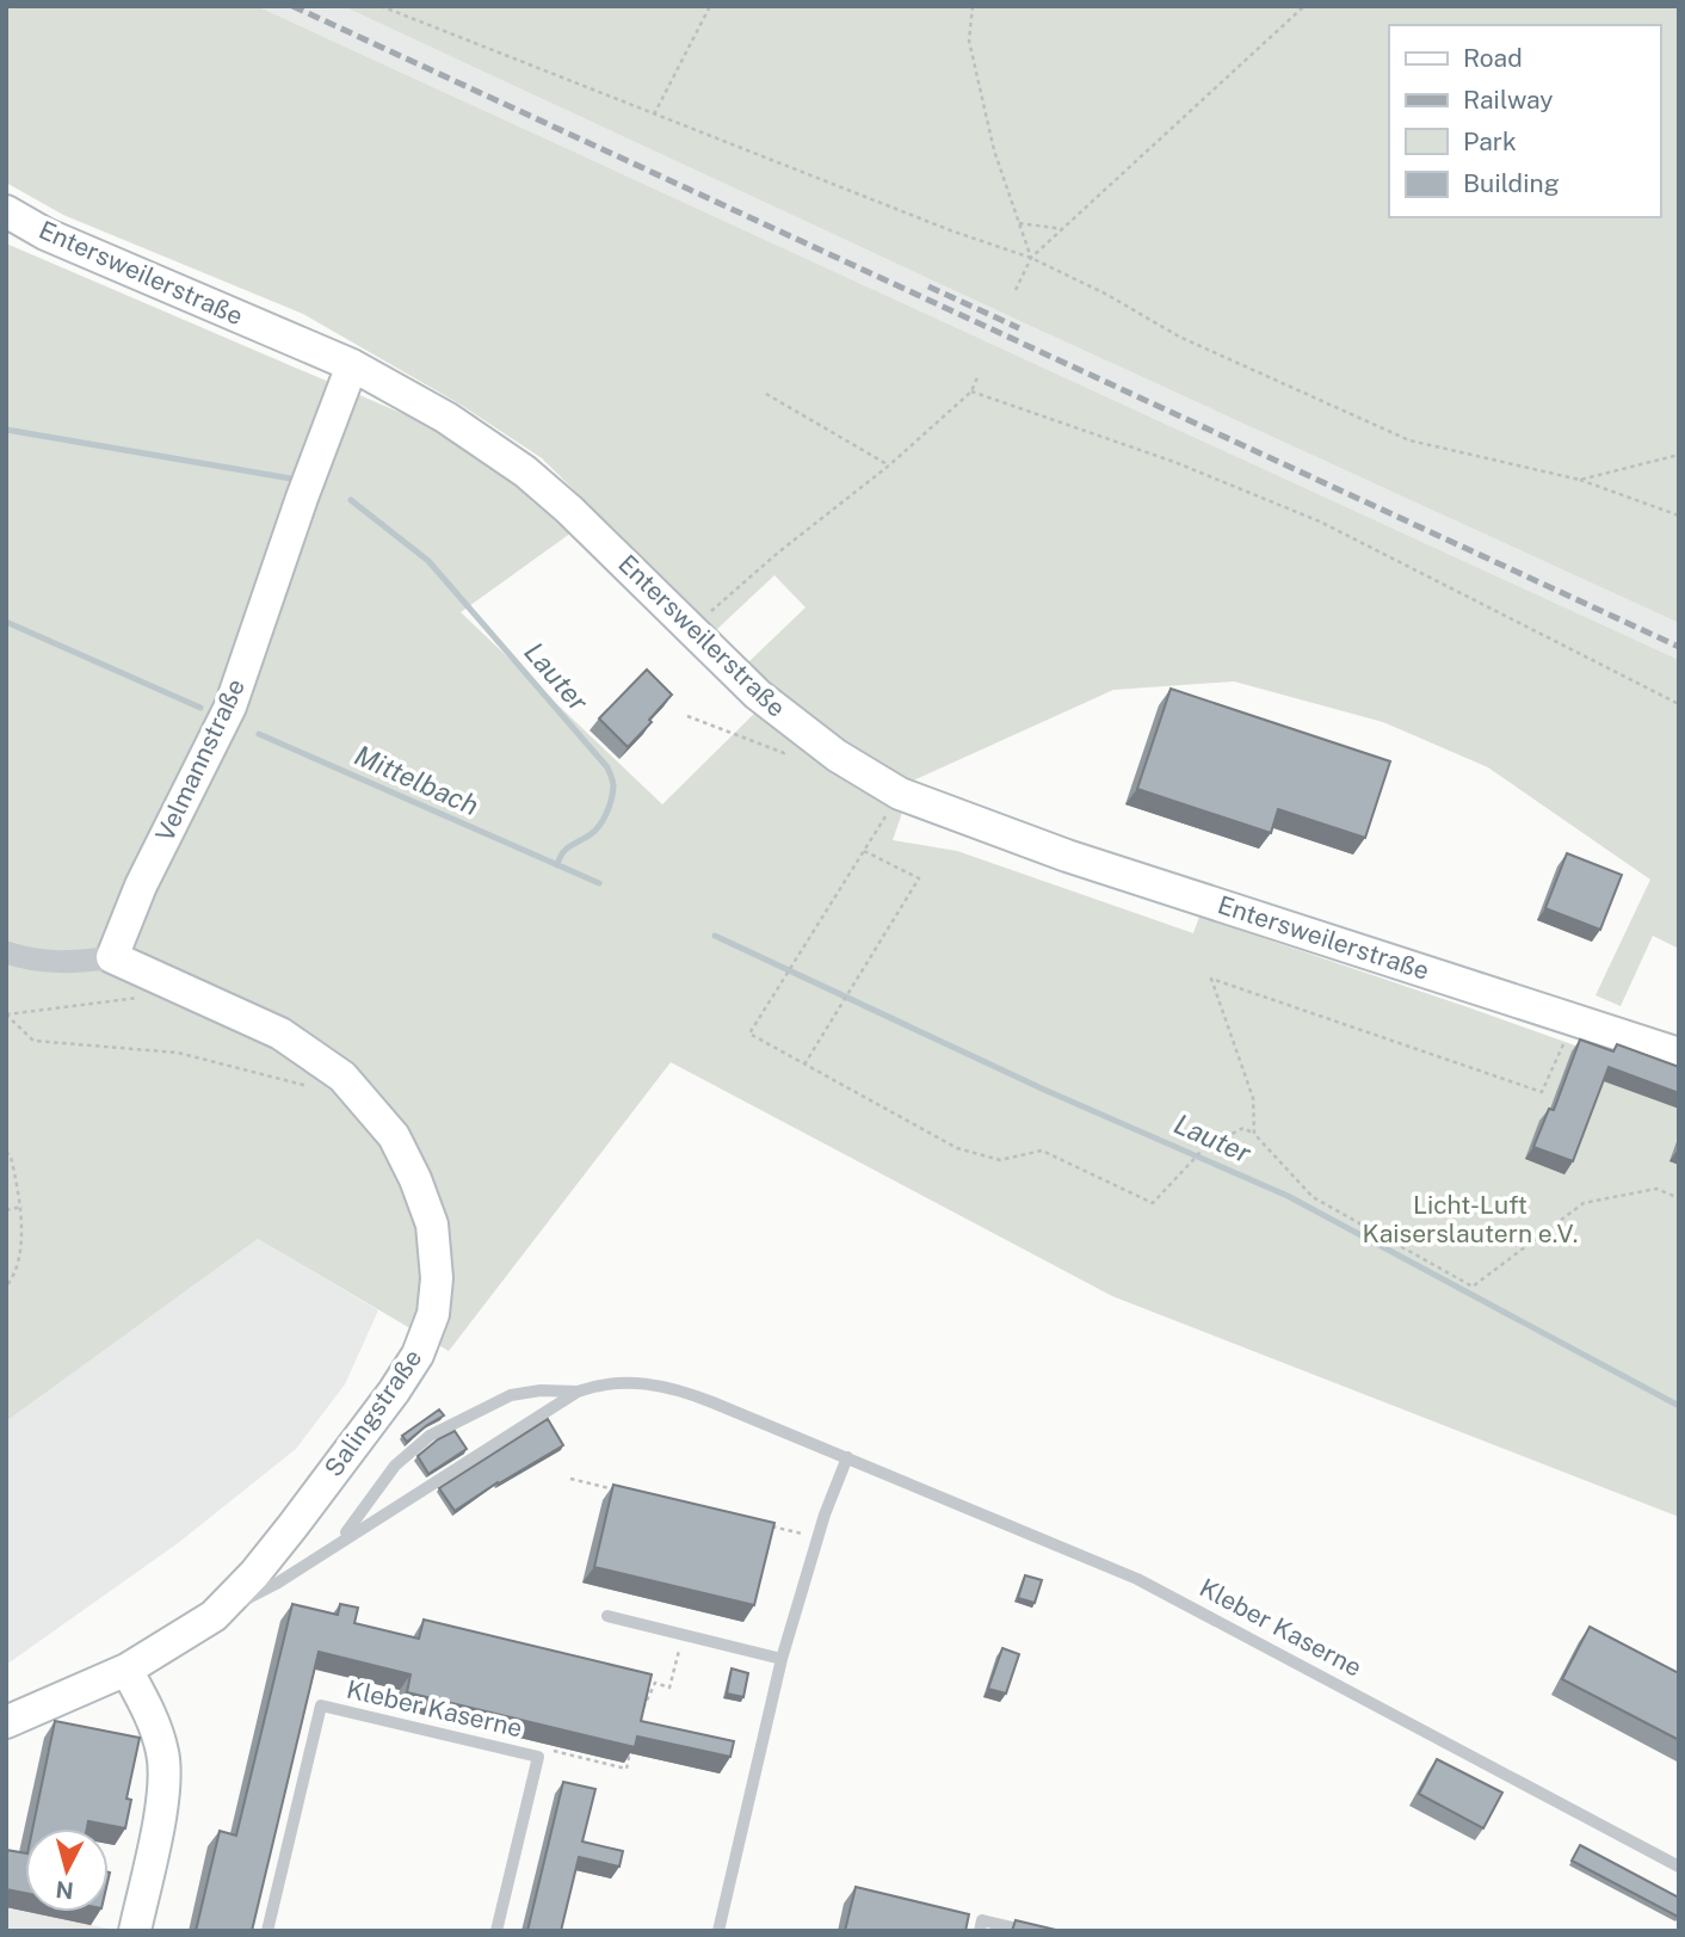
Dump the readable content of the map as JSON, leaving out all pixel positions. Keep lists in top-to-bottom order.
{
  "streets": {
    "street": ["Entersweilerstraße", "Velmannstraße", "Salingstraße"],
    "lane": ["Kleber Kaserne"]
  },
  "crossings": [
    ["Entersweilerstraße", "Velmannstraße"],
    ["Velmannstraße", "Salingstraße"]
  ],
  "water": ["Lauter", "Mittelbach"],
  "parks": ["Licht-Luft Kaiserslautern e.V."],
  "legend": [
    "Road",
    "Railway",
    "Park",
    "Building"
  ],
  "north": "bottom"
}
